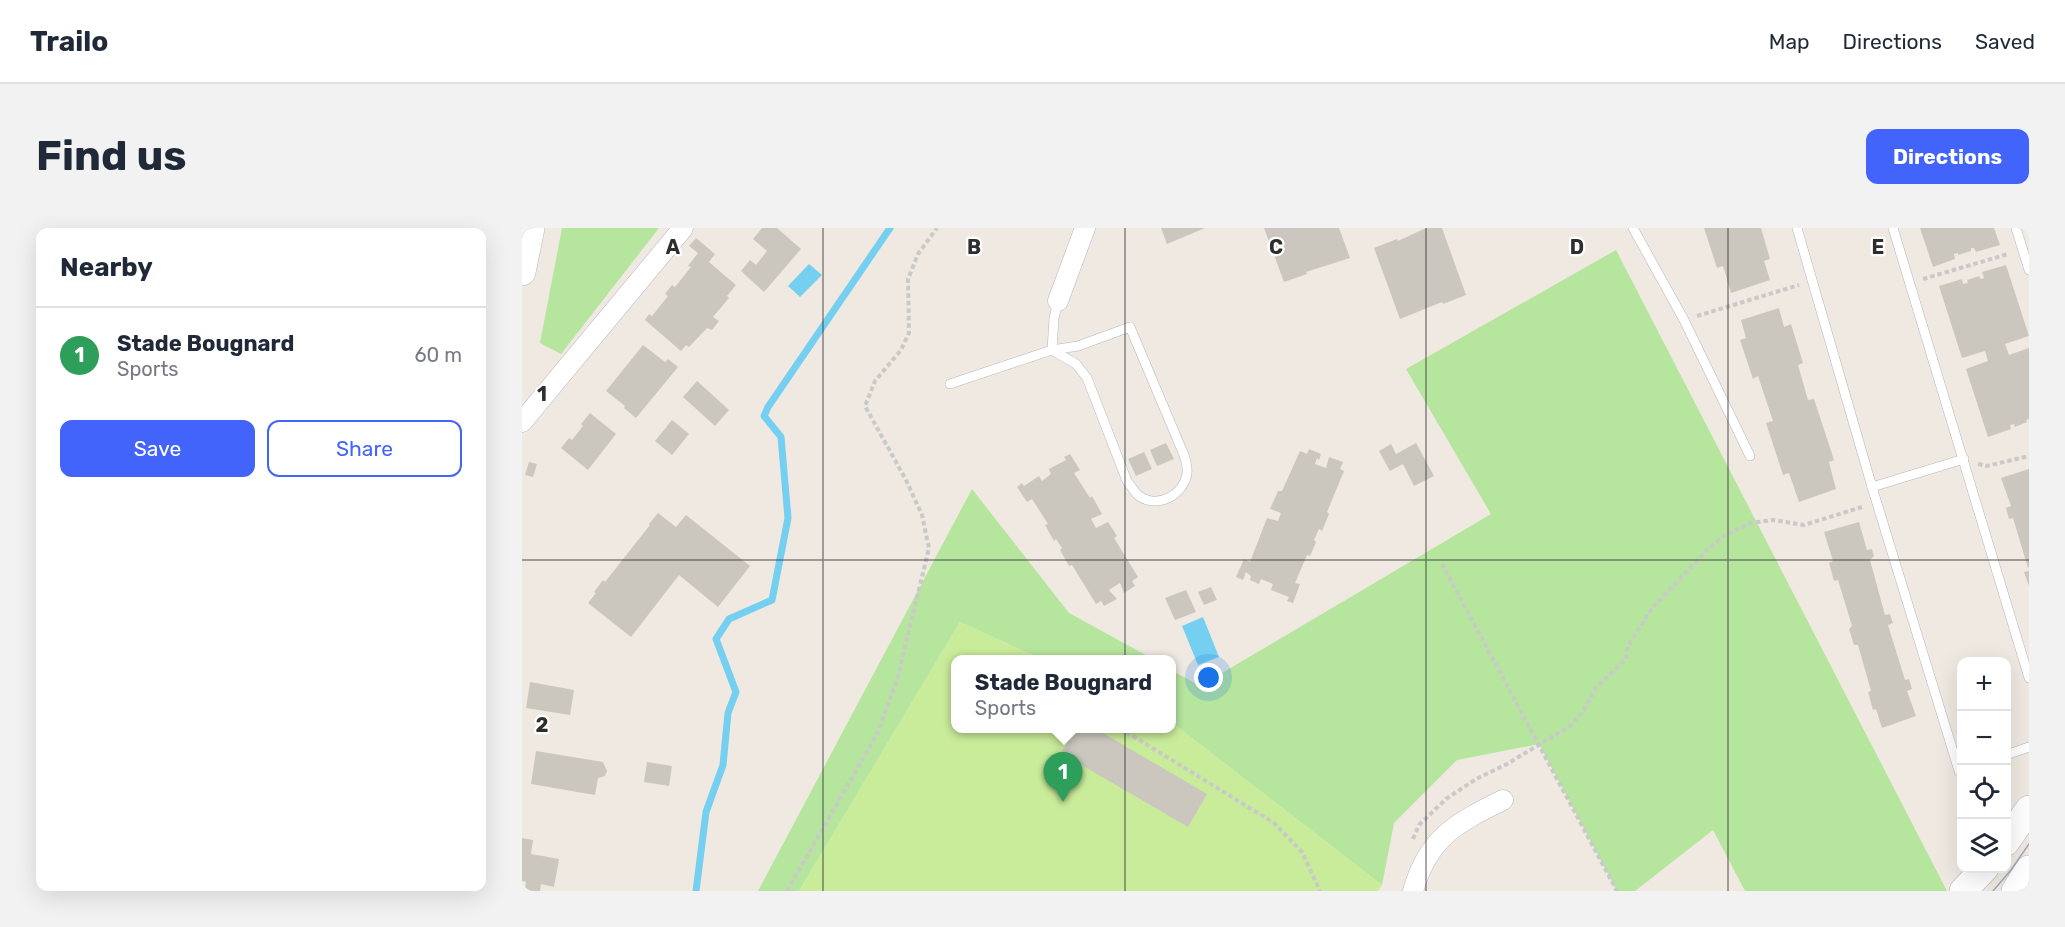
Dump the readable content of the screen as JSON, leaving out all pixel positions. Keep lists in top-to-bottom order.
{
  "page": {
    "header": "Trailo",
    "nav": ["Map", "Directions", "Saved"],
    "buttons": [
      "Directions",
      ["Save", "Share"]
    ],
    "title": "Find us",
    "heading": "Nearby",
    "list": [
      {
        "mark": "1",
        "name": "Stade Bougnard",
        "note": "Sports",
        "value": "60 m"
      }
    ],
    "popup": ["Stade Bougnard", "Sports"],
    "map_buttons": ["+", "−"],
    "pins": "1"
  },
  "grid": {
    "columns": [
      "A",
      "B",
      "C",
      "D",
      "E"
    ],
    "rows": ["1", "2"]
  }
}
